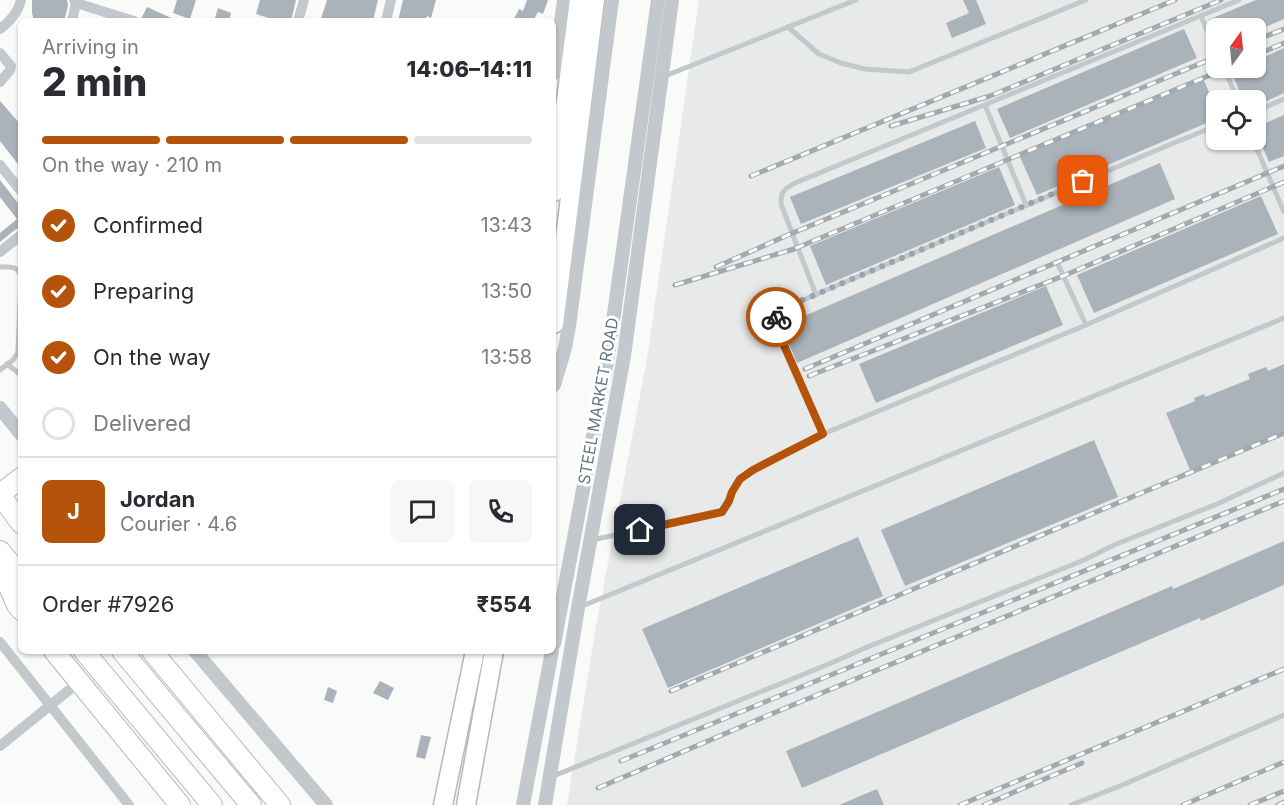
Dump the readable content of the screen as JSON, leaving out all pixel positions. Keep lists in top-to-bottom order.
{
  "streets": {
    "street": ["STEEL MARKET ROAD"]
  },
  "north": "top",
  "page": {
    "heading": ["2 min", "Arriving in", "14:06–14:11"],
    "panel": [
      "Jordan",
      "Courier · 4.6",
      "Order #7926",
      "₹554"
    ],
    "bar": "On the way · 210 m",
    "list": [
      ["Confirmed", "13:43"],
      ["Preparing", "13:50"],
      ["On the way", "13:58"],
      "Delivered"
    ],
    "round": "J"
  }
}
